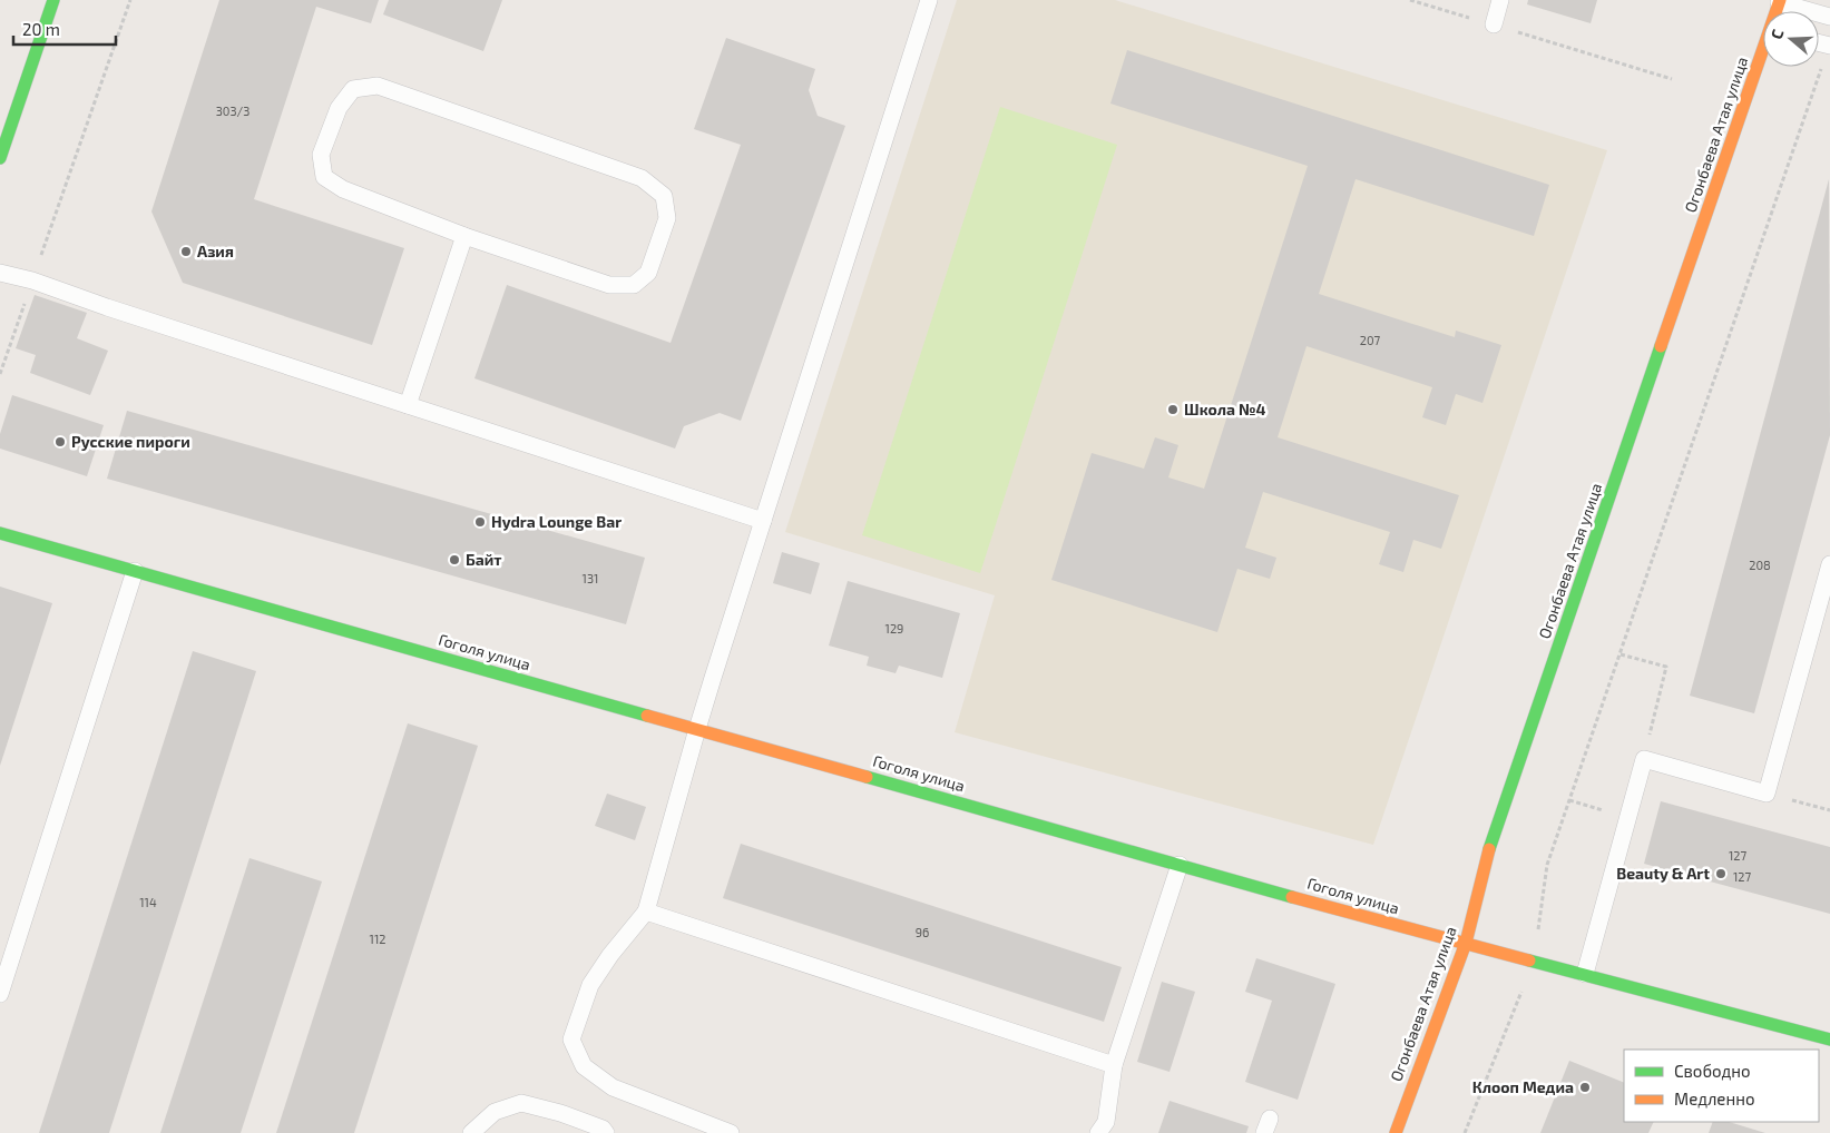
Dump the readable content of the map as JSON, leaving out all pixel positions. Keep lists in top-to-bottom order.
{
  "streets": {
    "street": ["Огонбаева Атая улица", "Гоголя улица"]
  },
  "crossings": [
    ["Огонбаева Атая улица", "Гоголя улица"]
  ],
  "places": [
    "Азия",
    "Школа №4",
    "Русские пироги",
    "Hydra Lounge Bar",
    "Байт",
    "Beauty & Art",
    "Клооп Медиа"
  ],
  "house_numbers": [
    "303/3",
    "207",
    "208",
    "131",
    "129",
    "127",
    "127",
    "114",
    "96",
    "112"
  ],
  "legend": ["Свободно", "Медленно"],
  "scale_bar": "20 m",
  "north": "left"
}
